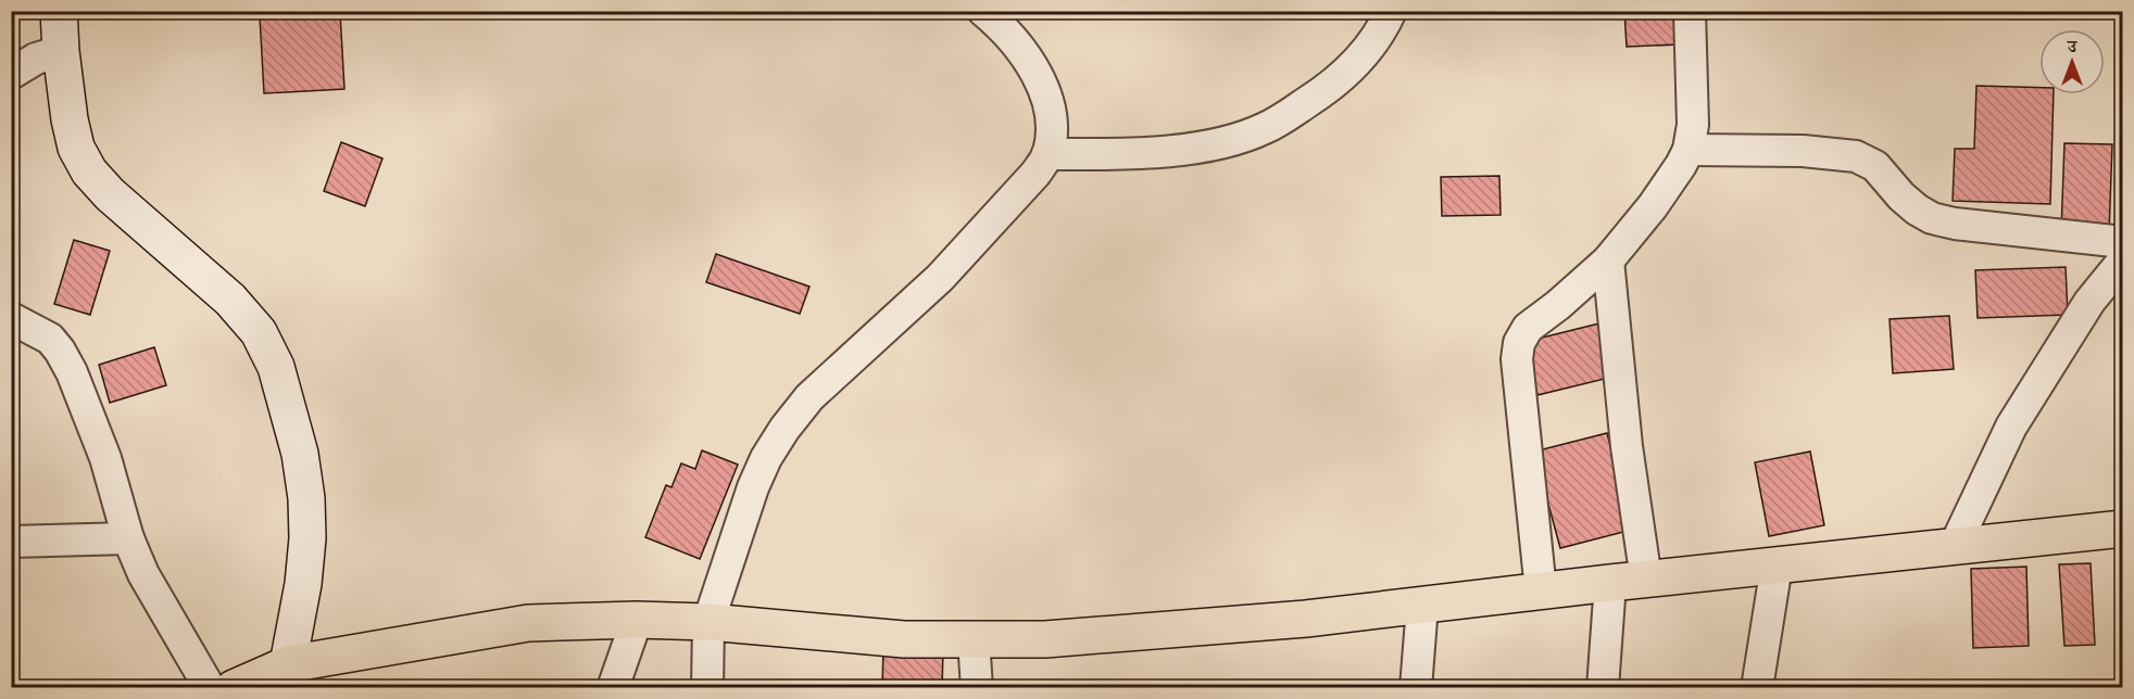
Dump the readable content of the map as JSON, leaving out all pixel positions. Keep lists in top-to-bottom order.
{
  "north": "top"
}
